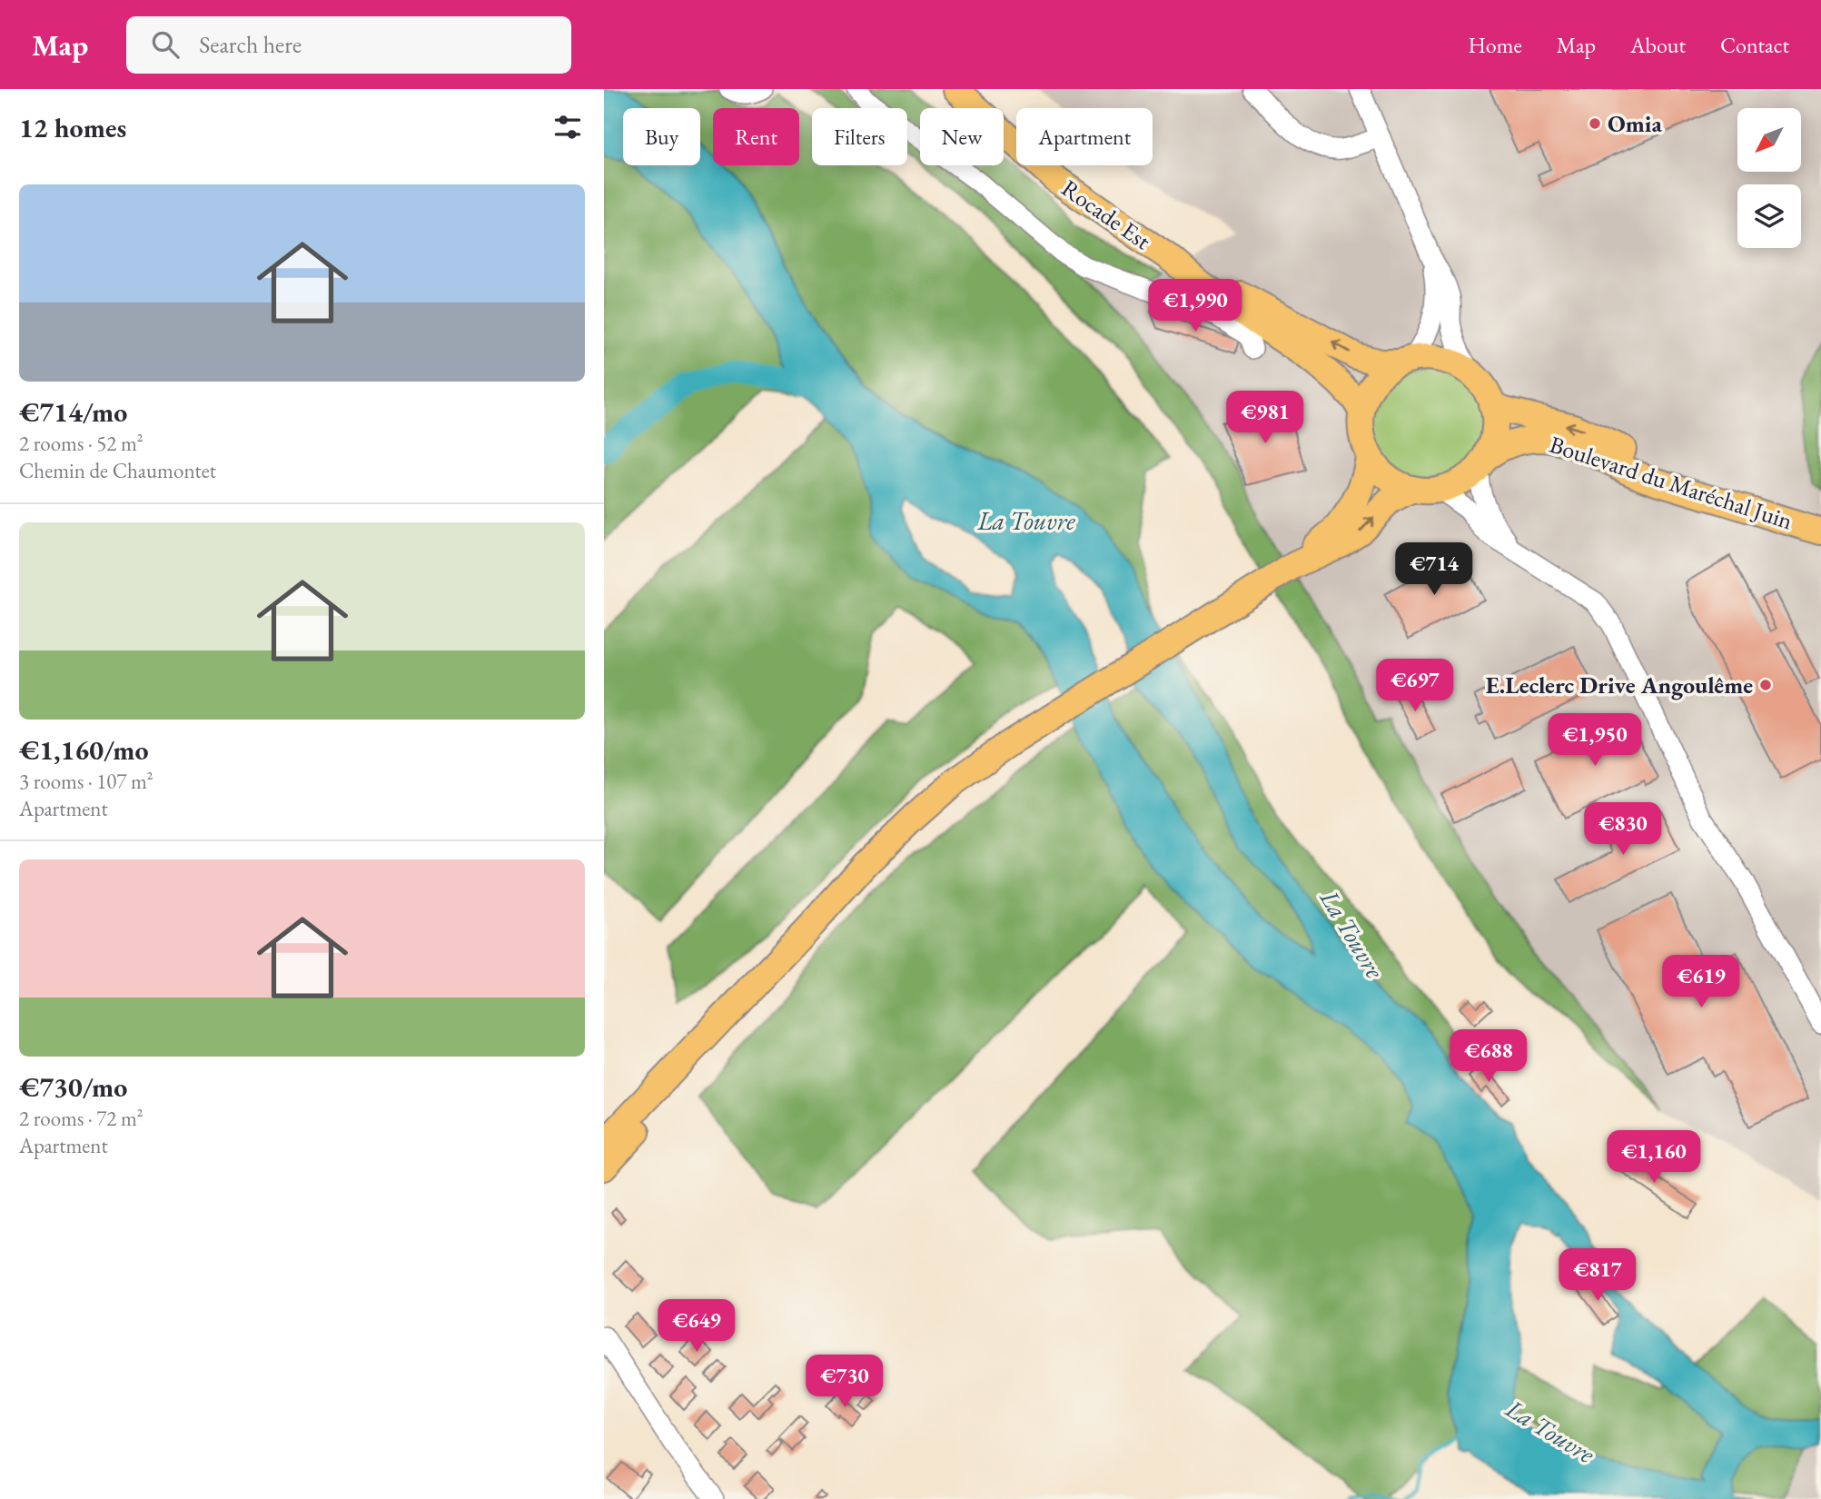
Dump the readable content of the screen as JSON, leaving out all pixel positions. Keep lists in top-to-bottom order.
{
  "streets": {
    "main road": ["Rocade Est", "Boulevard du Maréchal Juin"]
  },
  "crossings": [
    ["Rocade Est", "Boulevard du Maréchal Juin"]
  ],
  "water": ["La Touvre"],
  "places": ["Omia", "E.Leclerc Drive Angoulême"],
  "north": "bottom left",
  "page": {
    "header": "Map",
    "search": "Search here",
    "nav": [
      "Home",
      "Map",
      "About",
      "Contact"
    ],
    "heading": "12 homes",
    "chip": [
      "Buy",
      "Rent",
      "Filters",
      "New",
      "Apartment"
    ],
    "list": [
      {
        "name": "€714/mo",
        "note": "2 rooms · 52 m² · Chemin de Chaumontet"
      },
      {
        "name": "€1,160/mo",
        "note": "3 rooms · 107 m² · Apartment"
      },
      {
        "name": "€730/mo",
        "note": "2 rooms · 72 m² · Apartment"
      }
    ],
    "price": [
      "€1,990",
      "€981",
      "€714",
      "€697",
      "€1,950",
      "€830",
      "€619",
      "€688",
      "€1,160",
      "€817",
      "€649",
      "€730"
    ]
  }
}
